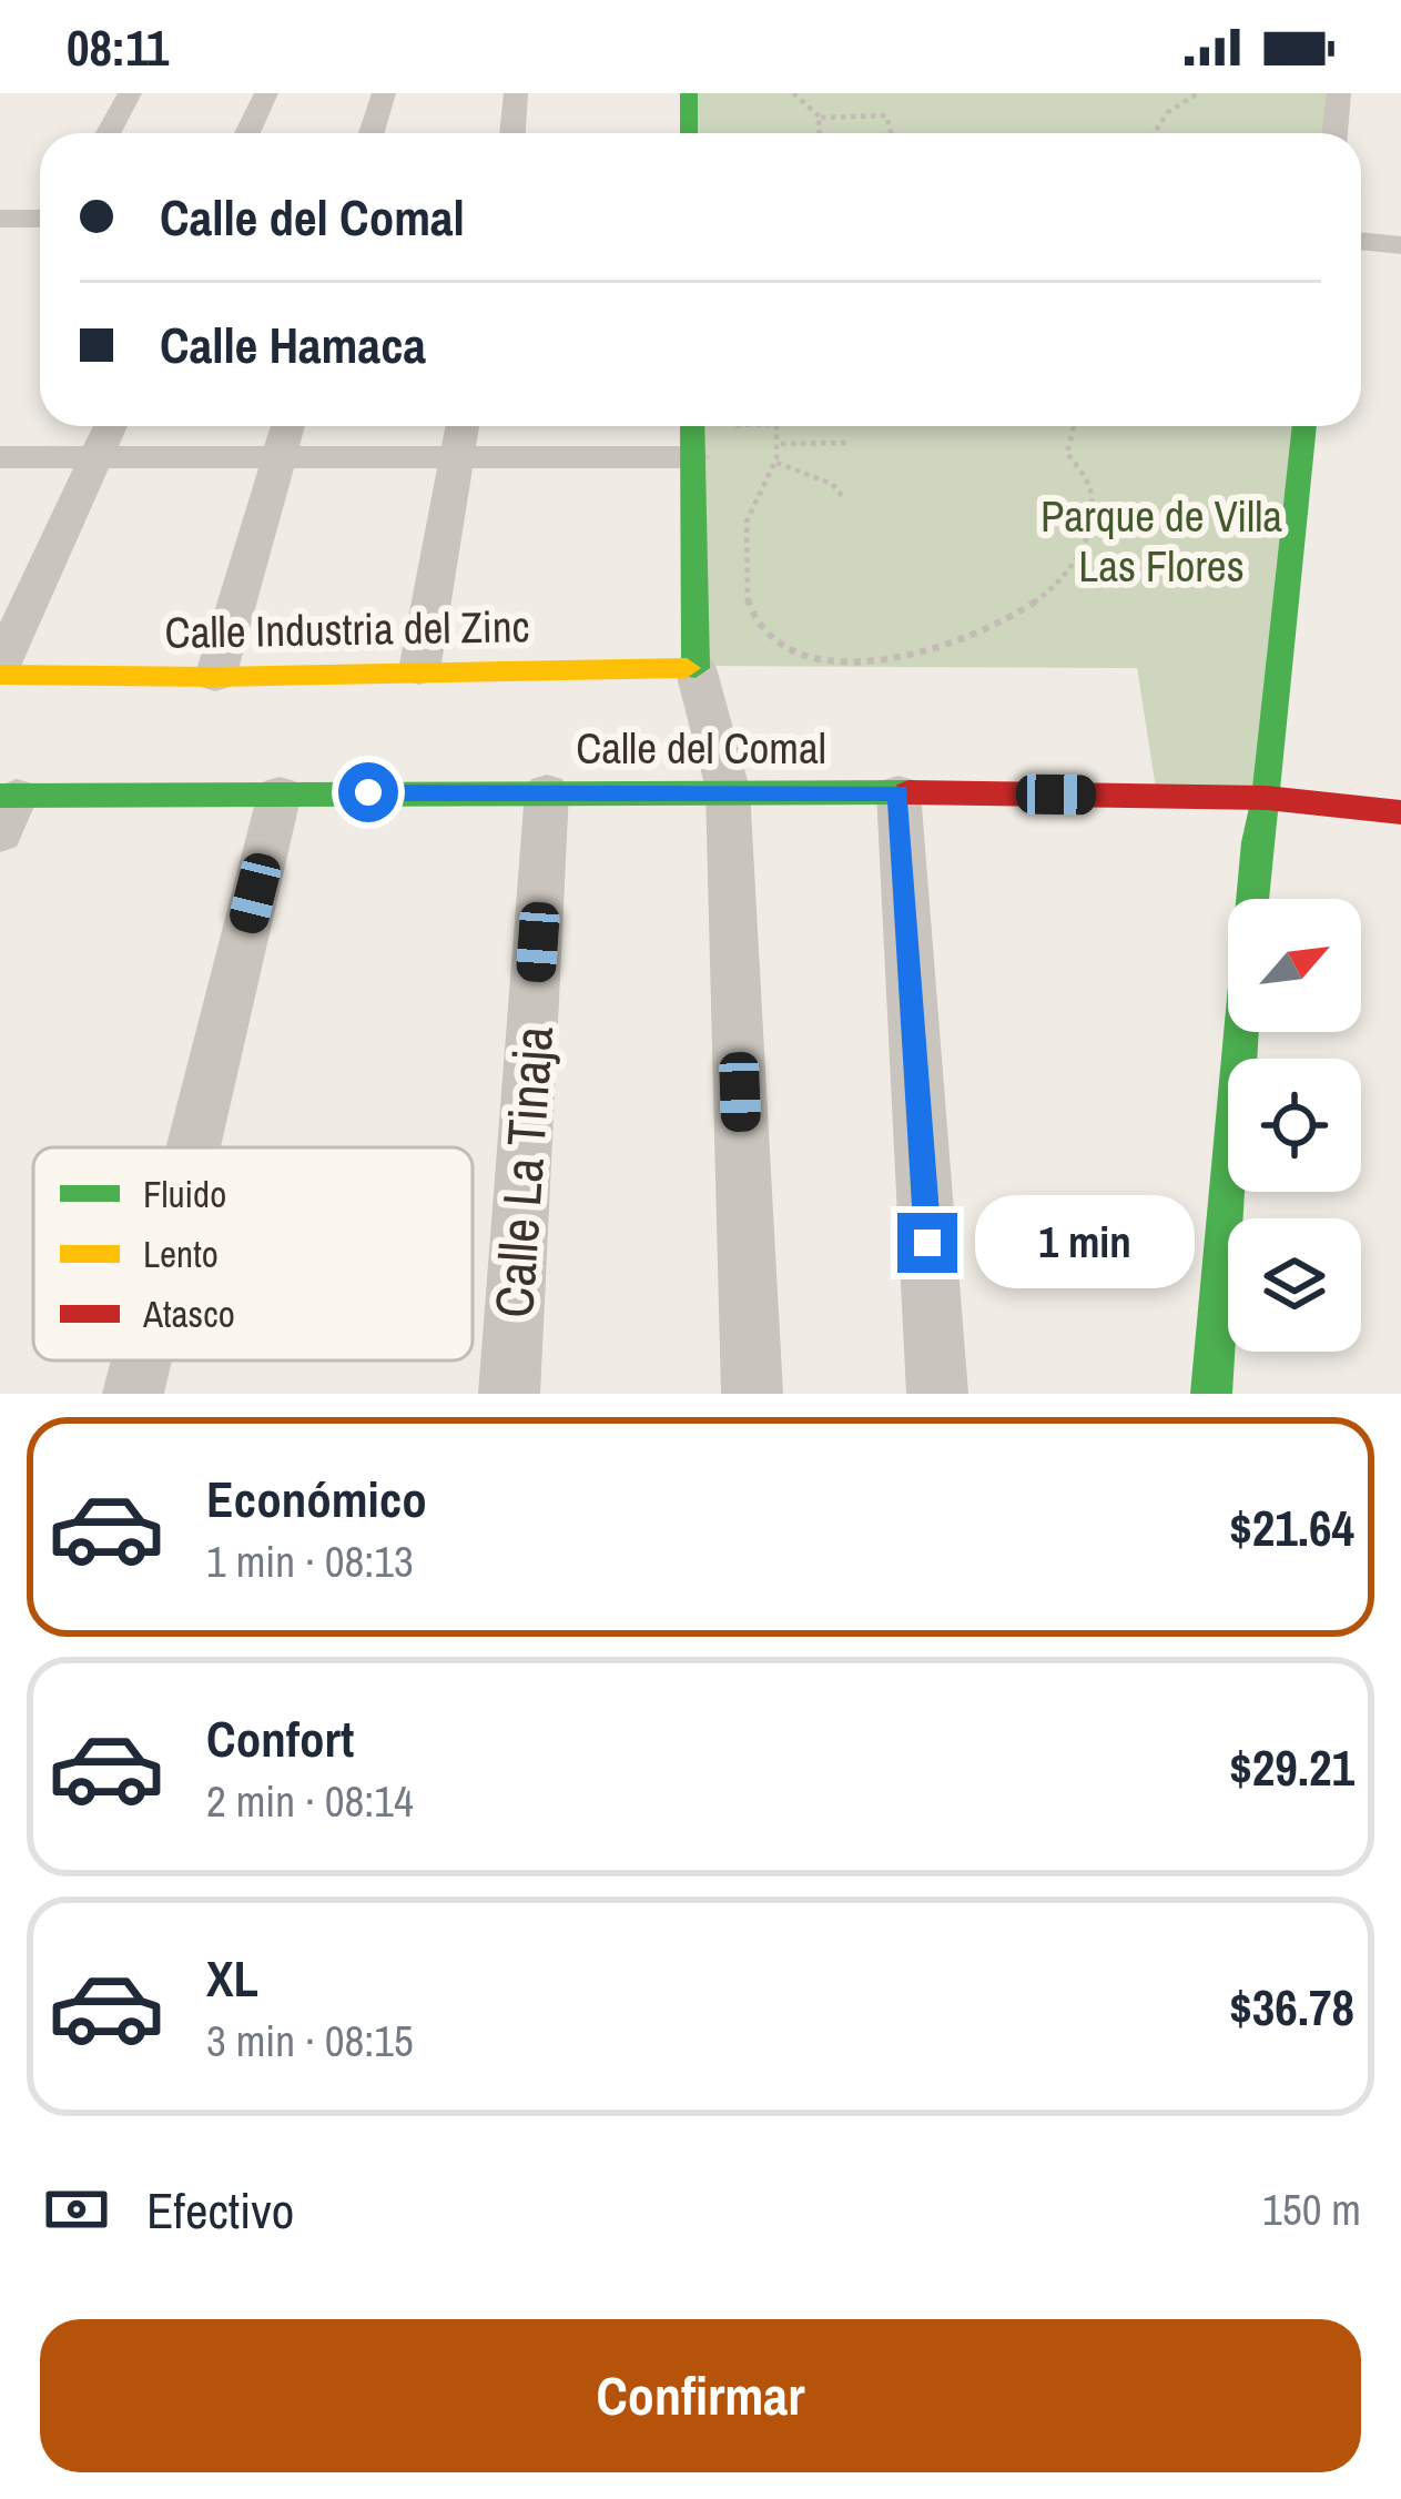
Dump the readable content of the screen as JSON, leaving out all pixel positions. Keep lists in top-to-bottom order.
{
  "streets": {
    "street": ["Calle Industria del Zinc", "Calle del Comal", "Calle La Tinaja"]
  },
  "crossings": [
    ["Calle del Comal", "Calle La Tinaja"]
  ],
  "parks": ["Parque de Villa Las Flores"],
  "legend": ["Fluido", "Lento", "Atasco"],
  "north": "top right",
  "page": {
    "status": "08:11",
    "banner": ["Calle del Comal", "Calle Hamaca"],
    "bubble": "1 min",
    "list": [
      {
        "name": "Económico",
        "note": "1 min · 08:13",
        "value": "$21.64"
      },
      {
        "name": "Confort",
        "note": "2 min · 08:14",
        "value": "$29.21"
      },
      {
        "name": "XL",
        "note": "3 min · 08:15",
        "value": "$36.78"
      }
    ],
    "pay": ["Efectivo", "150 m"],
    "buttons": "Confirmar"
  }
}
